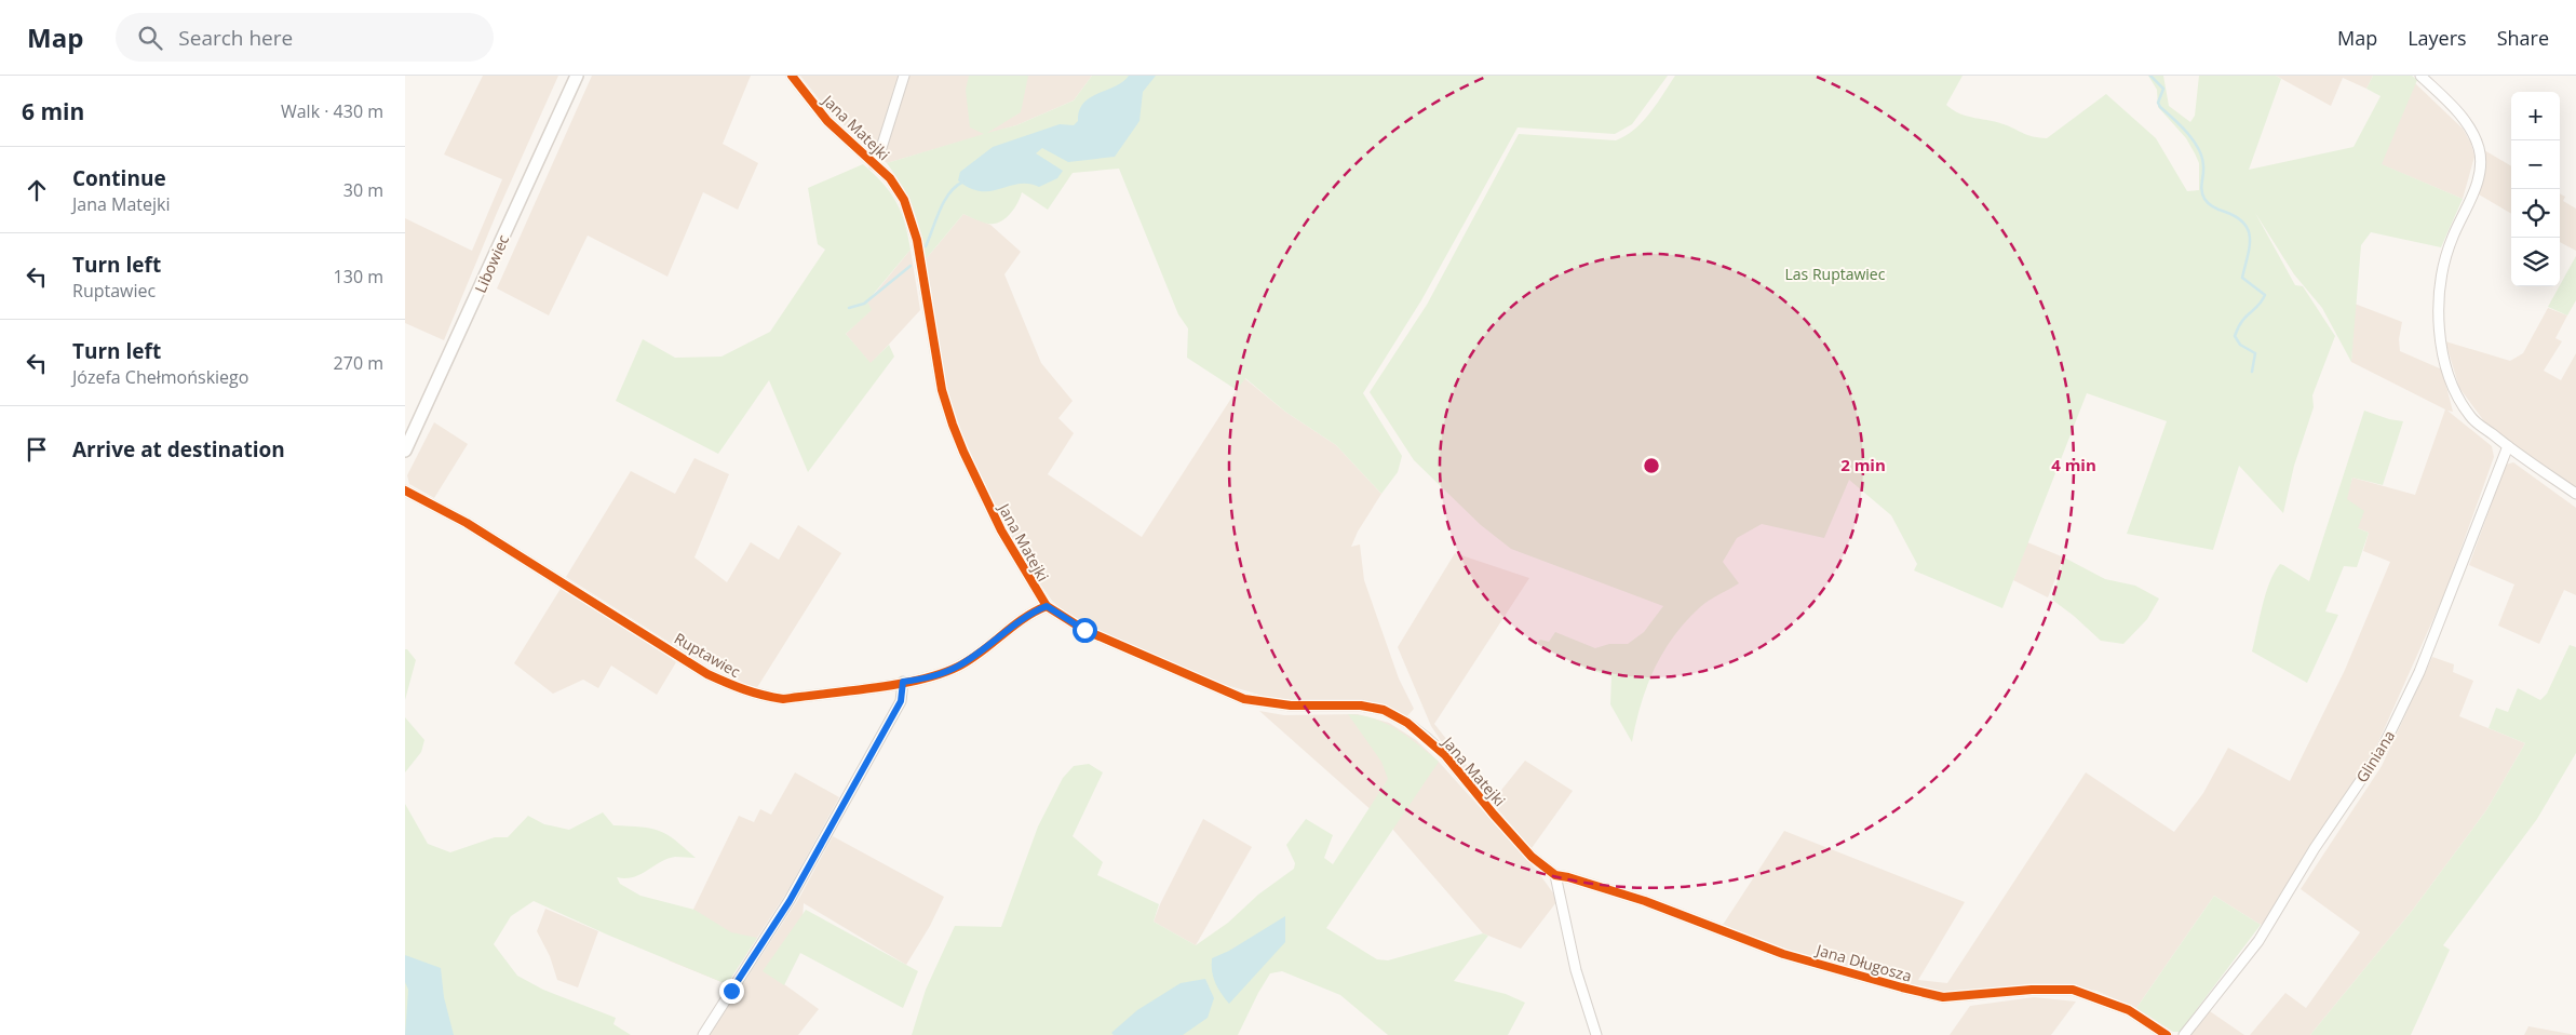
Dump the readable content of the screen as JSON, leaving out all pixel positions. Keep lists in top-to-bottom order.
{
  "streets": {
    "street": [
      "Jana Matejki",
      "Libowiec",
      "Ruptawiec",
      "Gliniana",
      "Jana Długosza"
    ]
  },
  "crossings": [
    ["Jana Matejki", "Ruptawiec"],
    ["Jana Matejki", "Jana Długosza"]
  ],
  "parks": ["Las Ruptawiec"],
  "page": {
    "header": "Map",
    "search": "Search here",
    "nav": ["Map", "Layers", "Share"],
    "heading": ["6 min", "Walk · 430 m"],
    "map_buttons": ["+", "−"],
    "list": [
      ["Continue", "Jana Matejki", "30 m"],
      ["Turn left", "Ruptawiec", "130 m"],
      ["Turn left", "Józefa Chełmońskiego", "270 m"],
      "Arrive at destination"
    ]
  },
  "rings": ["2 min", "4 min"]
}
